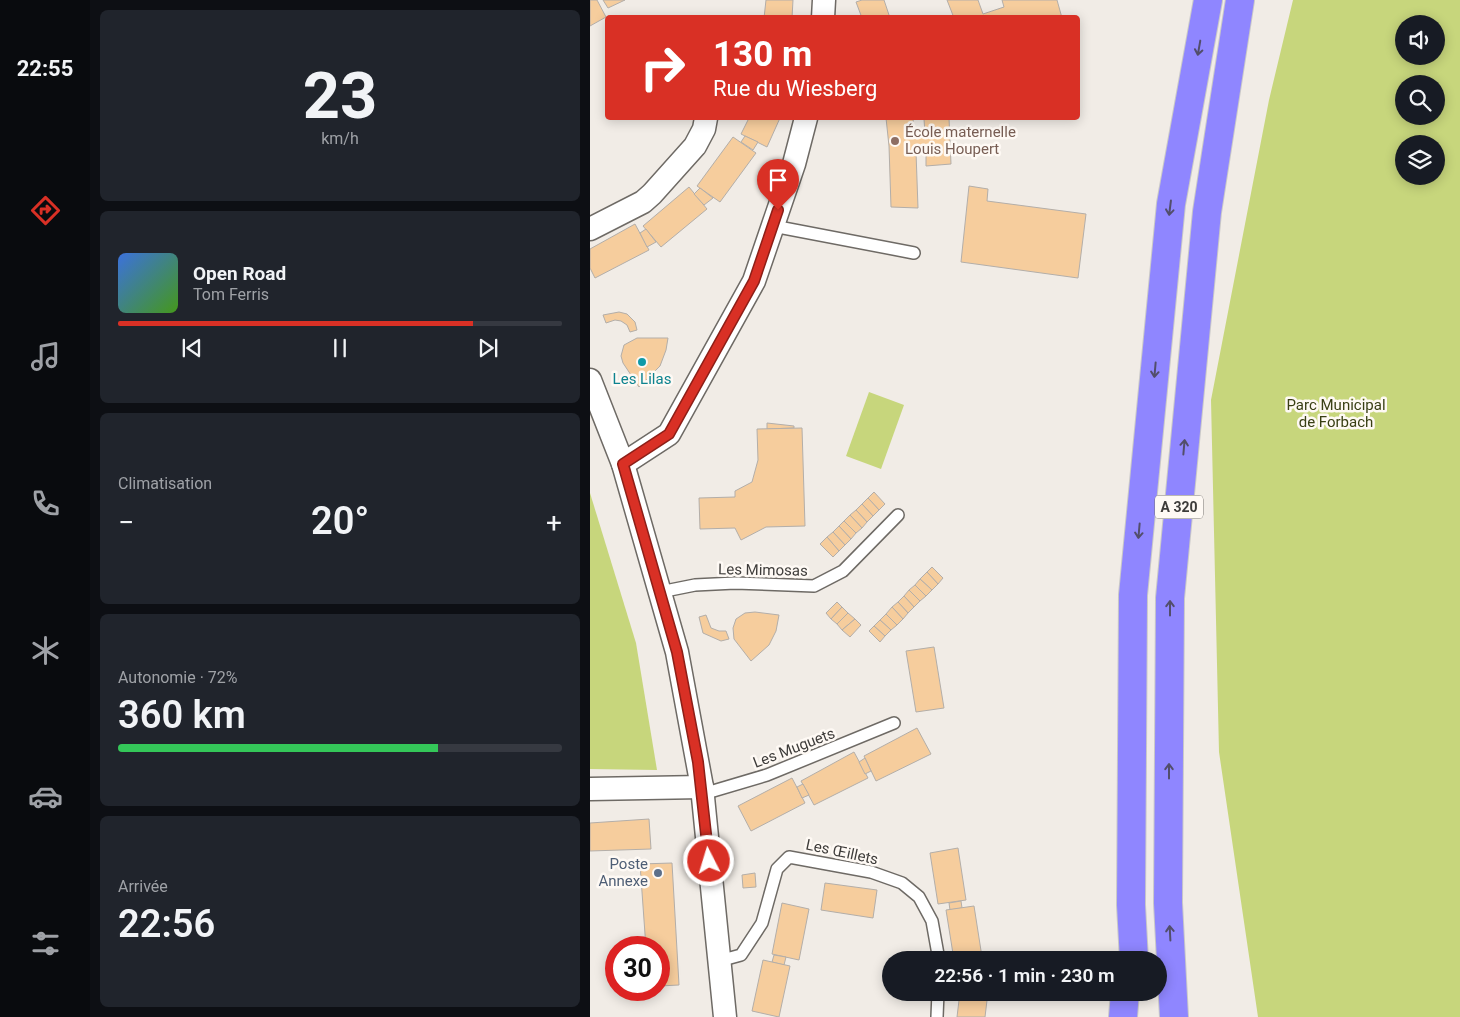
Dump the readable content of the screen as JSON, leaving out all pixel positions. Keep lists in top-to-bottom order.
{
  "streets": {
    "highway": ["A 320"],
    "lane": ["Les Mimosas", "Les Muguets", "Les Œillets"]
  },
  "parks": ["Parc Municipal de Forbach"],
  "places": ["École maternelle Louis Houpert", "Les Lilas", "Poste Annexe"],
  "page": {
    "tabs": "22:55",
    "tile": [
      ["23", "km/h"],
      "Climatisation",
      ["Autonomie · 72%", "360 km"],
      ["Arrivée", "22:56"]
    ],
    "turn": ["130 m", "Rue du Wiesberg"],
    "song": ["Open Road", "Tom Ferris"],
    "heat": ["−", "20°", "+"],
    "limit": "30",
    "trip": "22:56 · 1 min · 230 m"
  }
}
